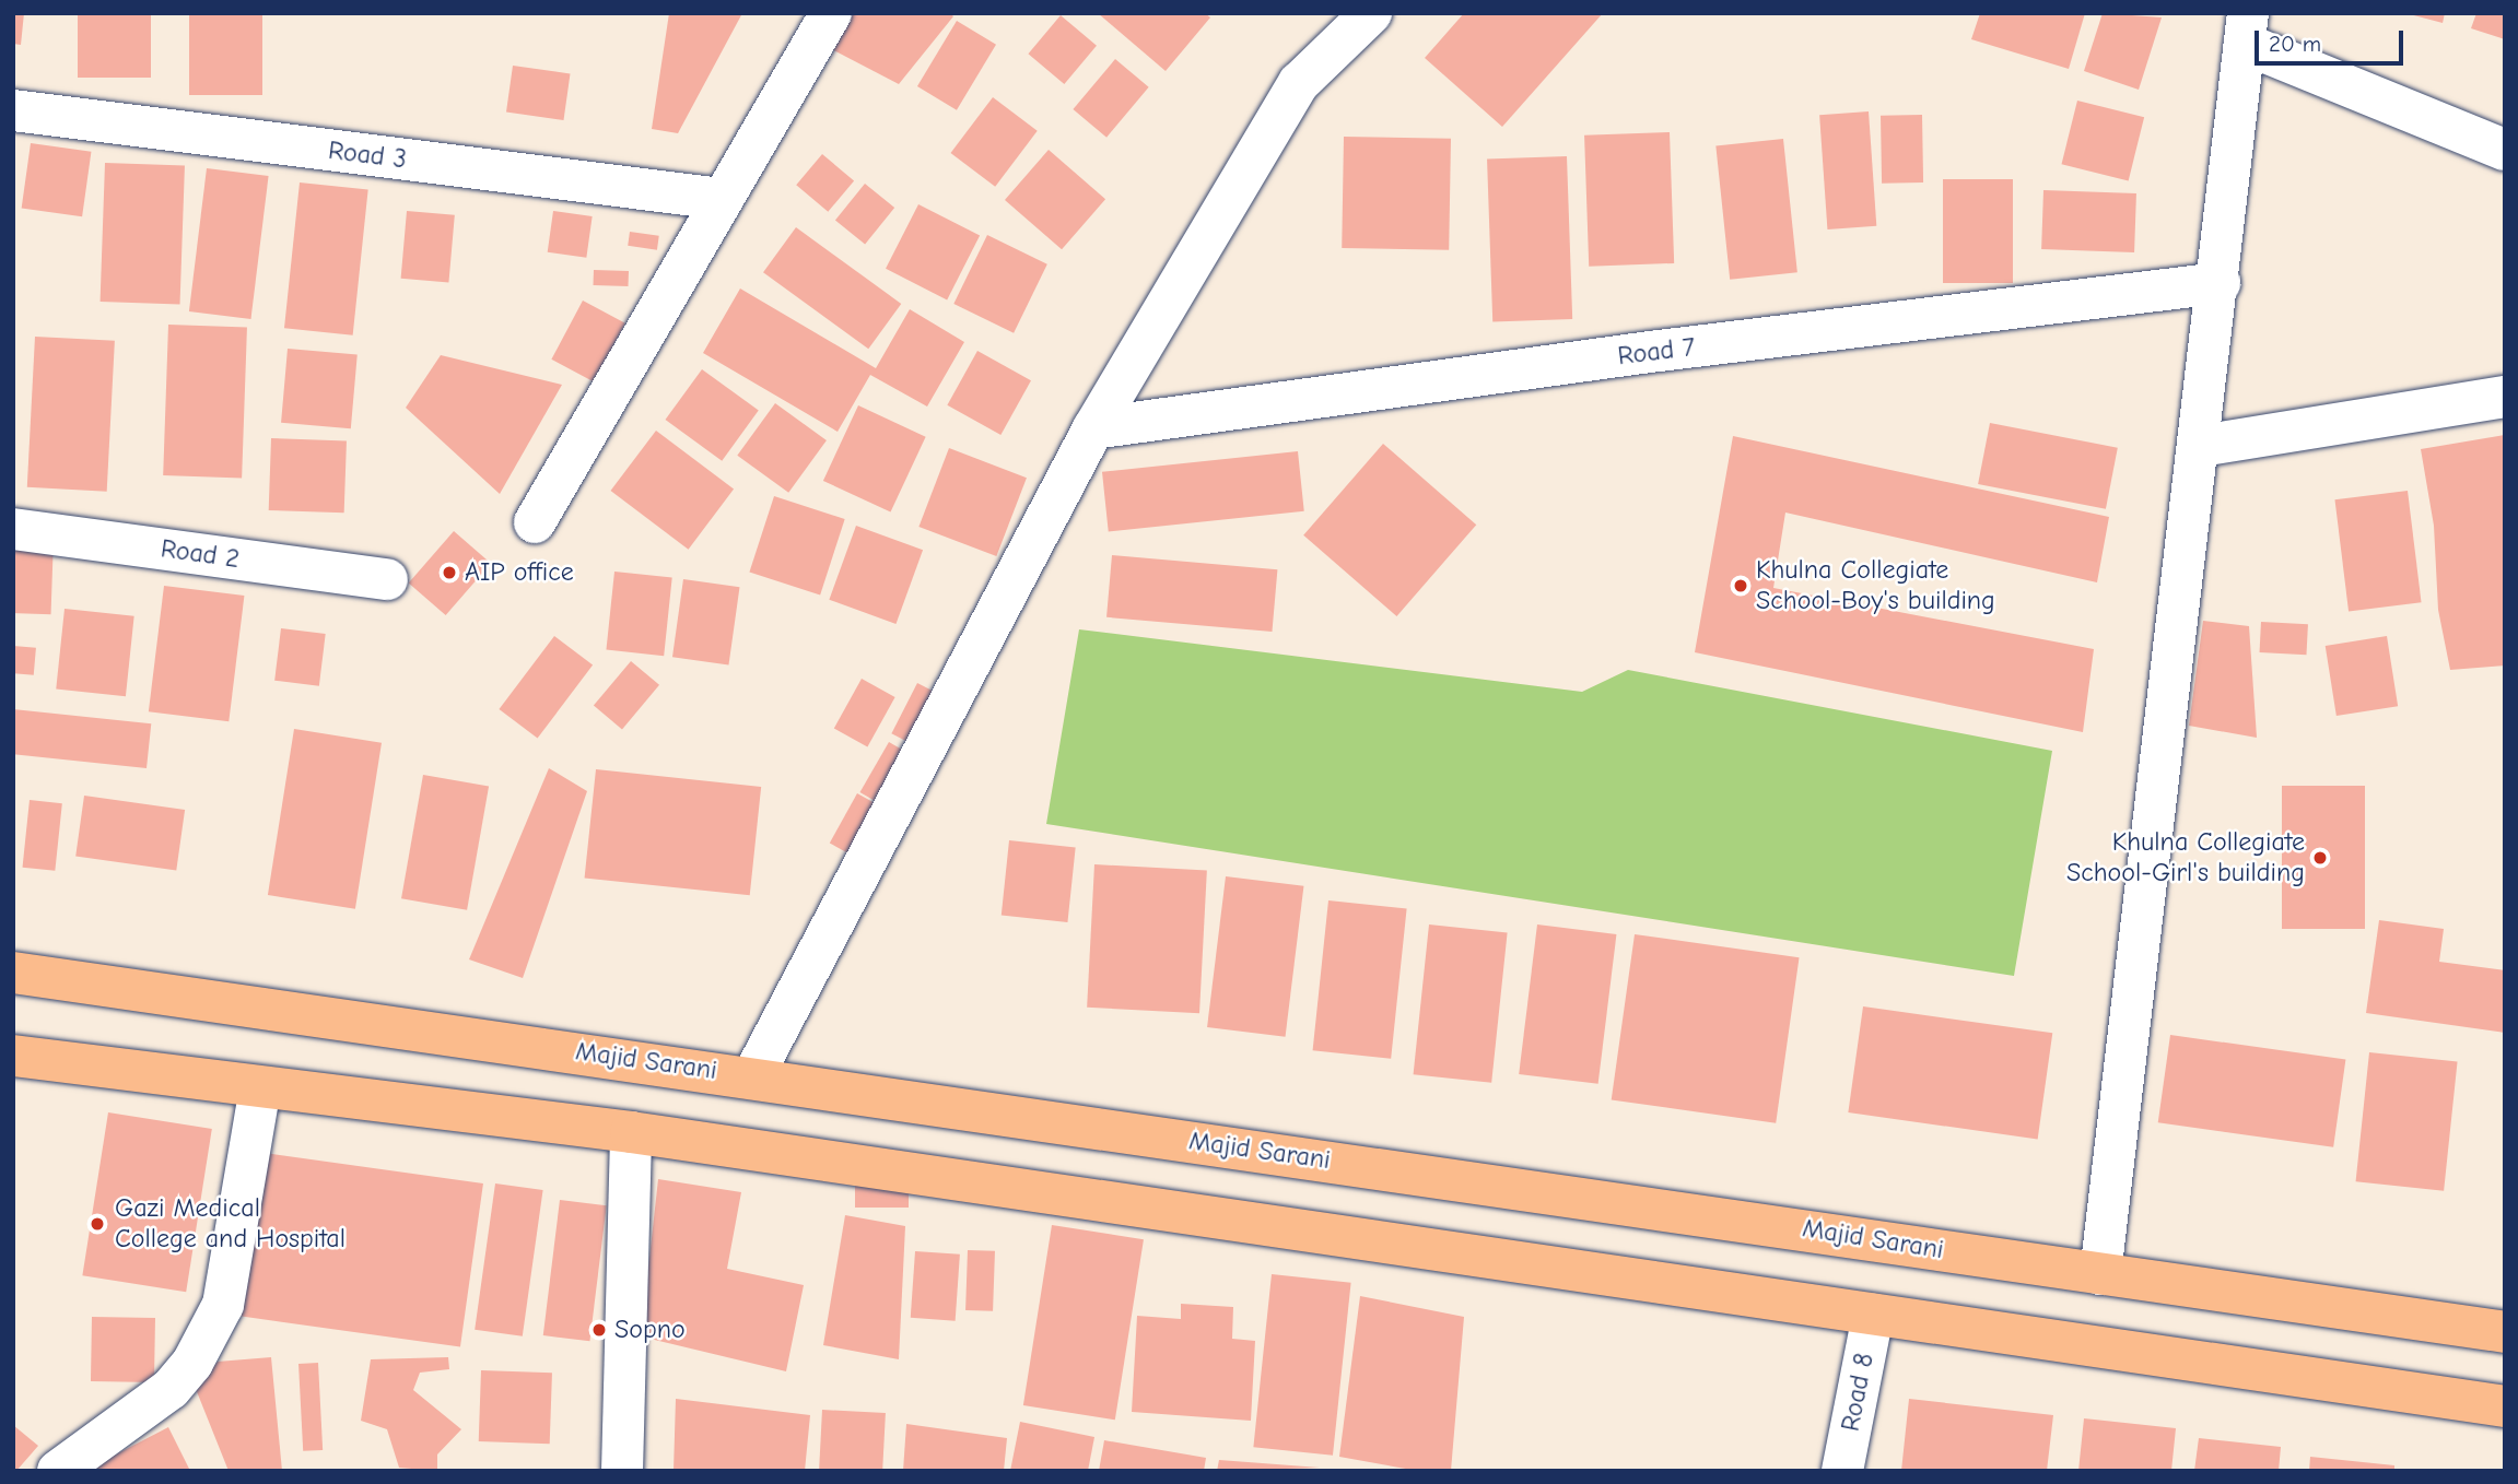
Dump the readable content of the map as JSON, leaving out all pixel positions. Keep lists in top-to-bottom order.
{
  "streets": {
    "main road": ["Majid Sarani"],
    "street": [
      "Road 3",
      "Road 7",
      "Road 2",
      "Road 8"
    ]
  },
  "places": [
    "AIP office",
    "Khulna Collegiate School-Boy's building",
    "Khulna Collegiate School-Girl's building",
    "Gazi Medical College and Hospital",
    "Sopno"
  ],
  "scale_bar": "20 m"
}
